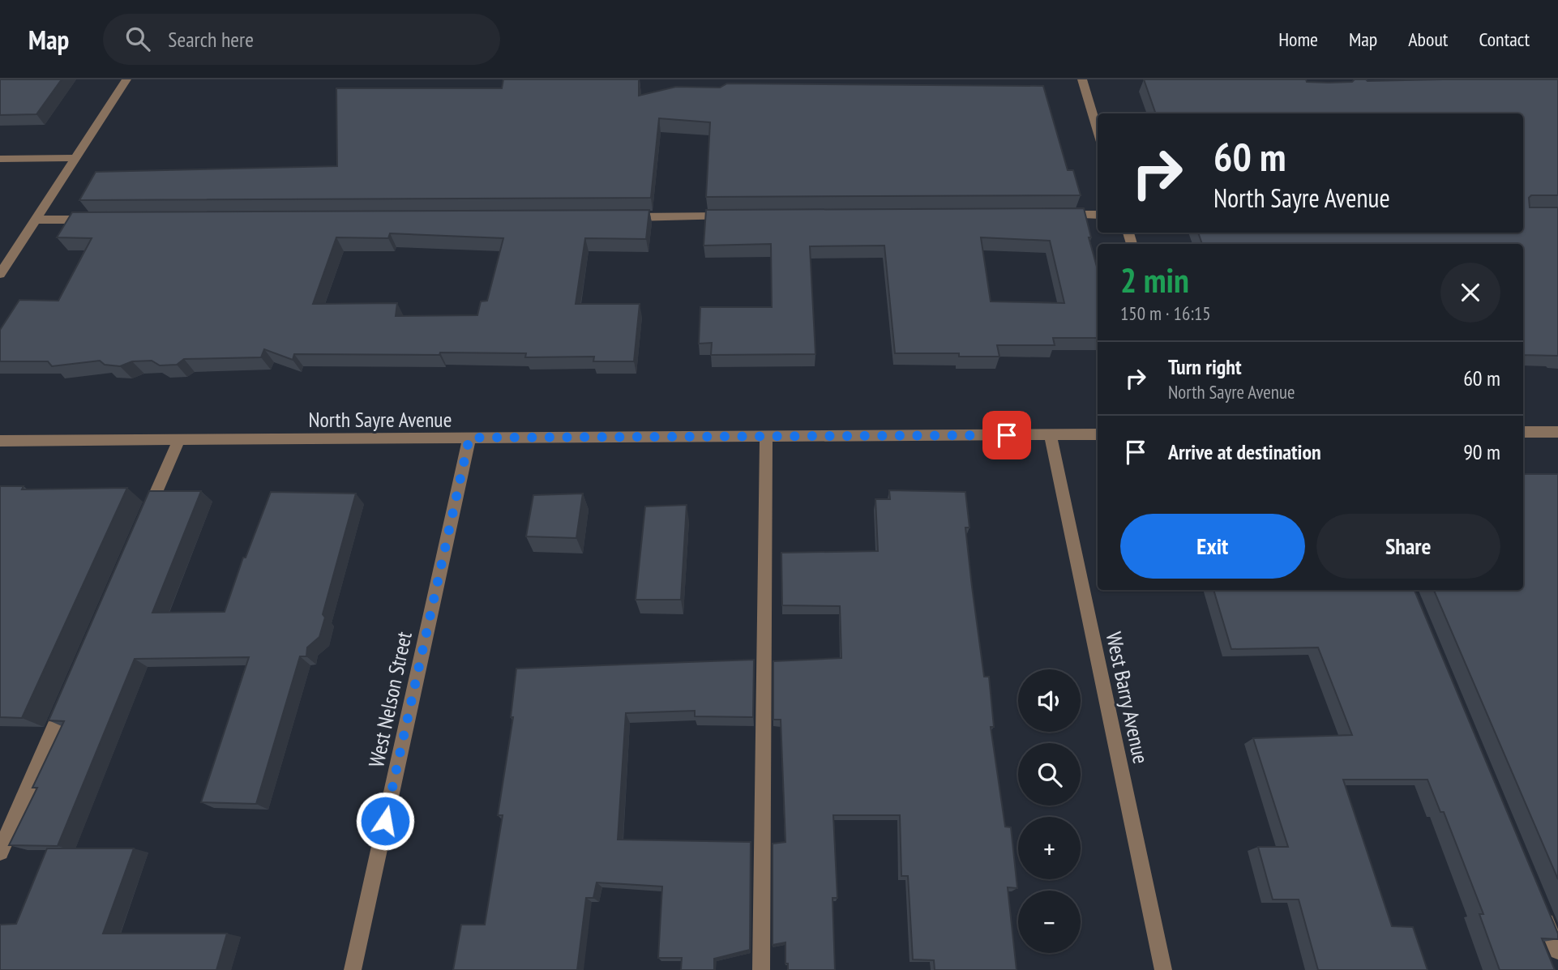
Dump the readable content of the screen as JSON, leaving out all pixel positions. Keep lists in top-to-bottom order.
{
  "streets": {
    "street": ["North Sayre Avenue", "West Barry Avenue", "West Nelson Street"]
  },
  "crossings": [
    ["North Sayre Avenue", "West Barry Avenue"],
    ["North Sayre Avenue", "West Nelson Street"]
  ],
  "page": {
    "header": "Map",
    "search": "Search here",
    "nav": [
      "Home",
      "Map",
      "About",
      "Contact"
    ],
    "turn": ["60 m", "North Sayre Avenue"],
    "heading": ["2 min", "150 m · 16:15"],
    "list": [
      {
        "name": "Turn right",
        "note": "North Sayre Avenue",
        "value": "60 m"
      },
      {
        "name": "Arrive at destination",
        "value": "90 m"
      }
    ],
    "buttons": ["Exit", "Share"],
    "map_buttons": ["+", "−"]
  }
}
